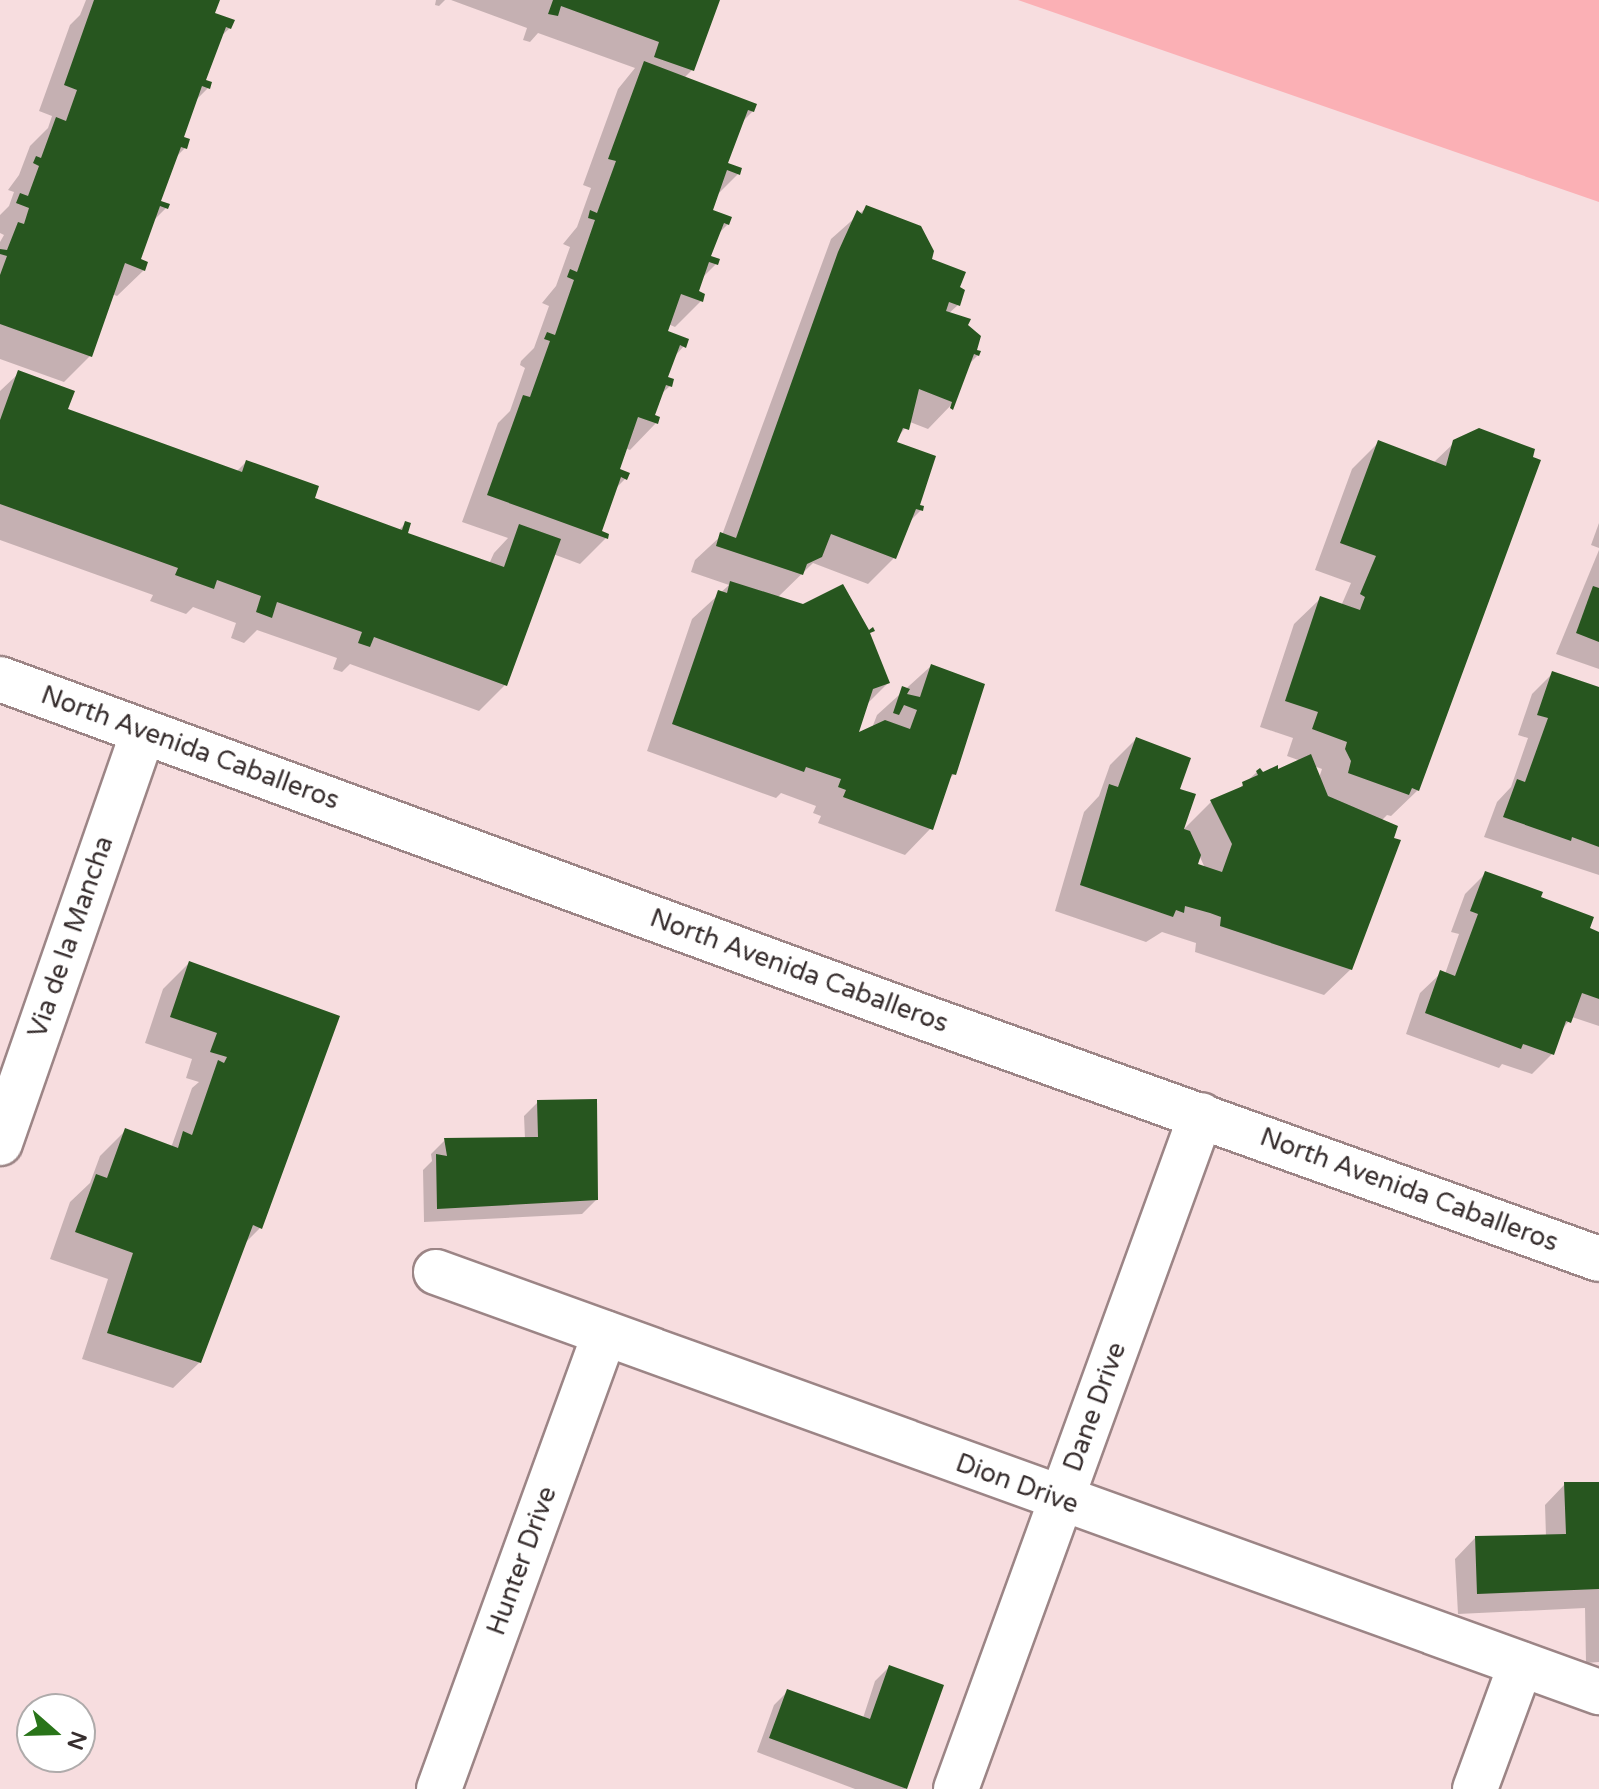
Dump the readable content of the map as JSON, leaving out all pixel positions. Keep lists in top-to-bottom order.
{
  "streets": {
    "street": [
      "North Avenida Caballeros",
      "Via de la Mancha",
      "Dane Drive",
      "Dion Drive",
      "Hunter Drive"
    ]
  },
  "crossings": [
    ["North Avenida Caballeros", "Via de la Mancha"],
    ["North Avenida Caballeros", "Dane Drive"],
    ["Dane Drive", "Dion Drive"],
    ["Dion Drive", "Hunter Drive"]
  ],
  "north": "right"
}
